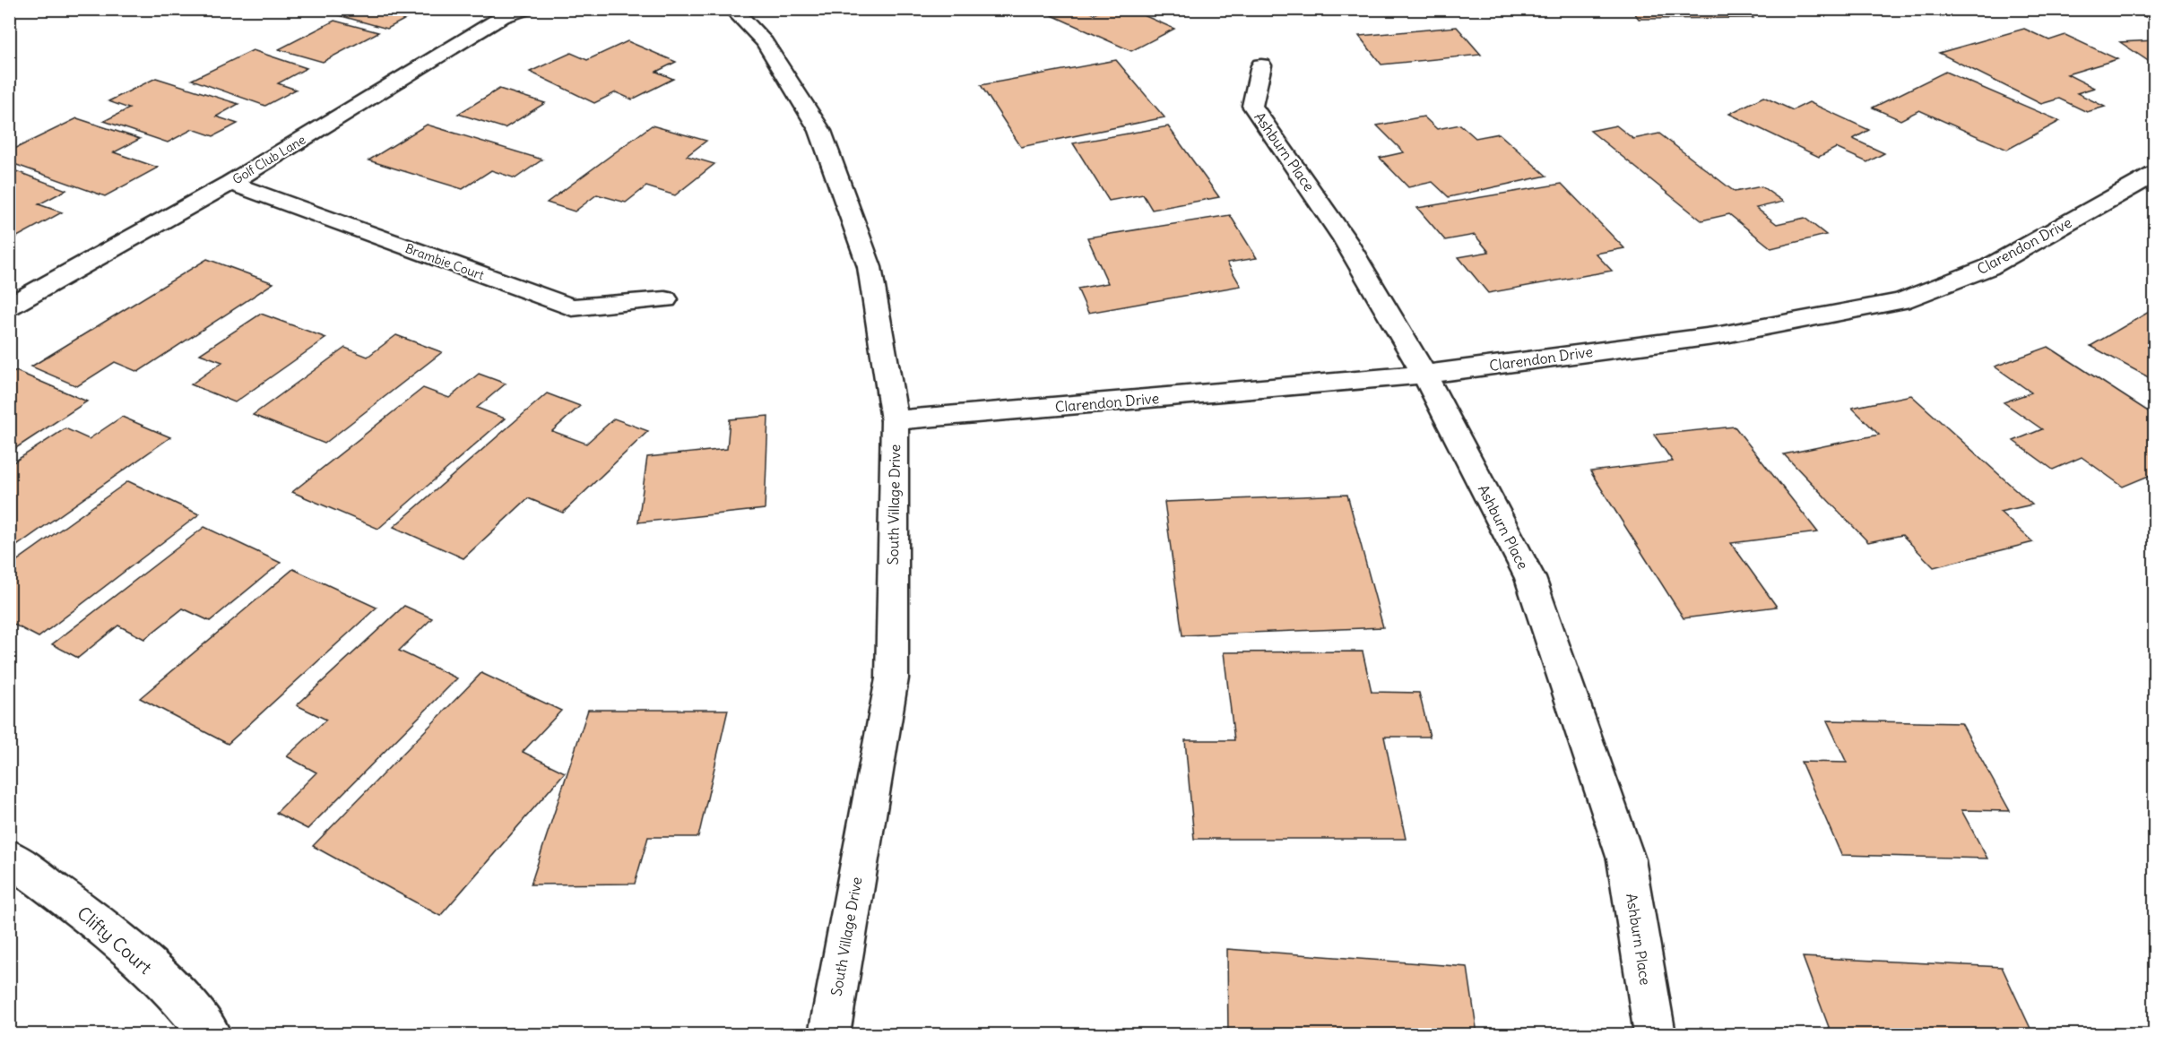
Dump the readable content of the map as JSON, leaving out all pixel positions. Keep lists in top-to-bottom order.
{
  "streets": {
    "street": [
      "Ashburn Place",
      "Golf Club Lane",
      "Clarendon Drive",
      "Brambie Court",
      "South Village Drive",
      "Clifty Court"
    ]
  },
  "crossings": [
    ["Ashburn Place", "Clarendon Drive"],
    ["Golf Club Lane", "Brambie Court"],
    ["Clarendon Drive", "South Village Drive"]
  ]
}
